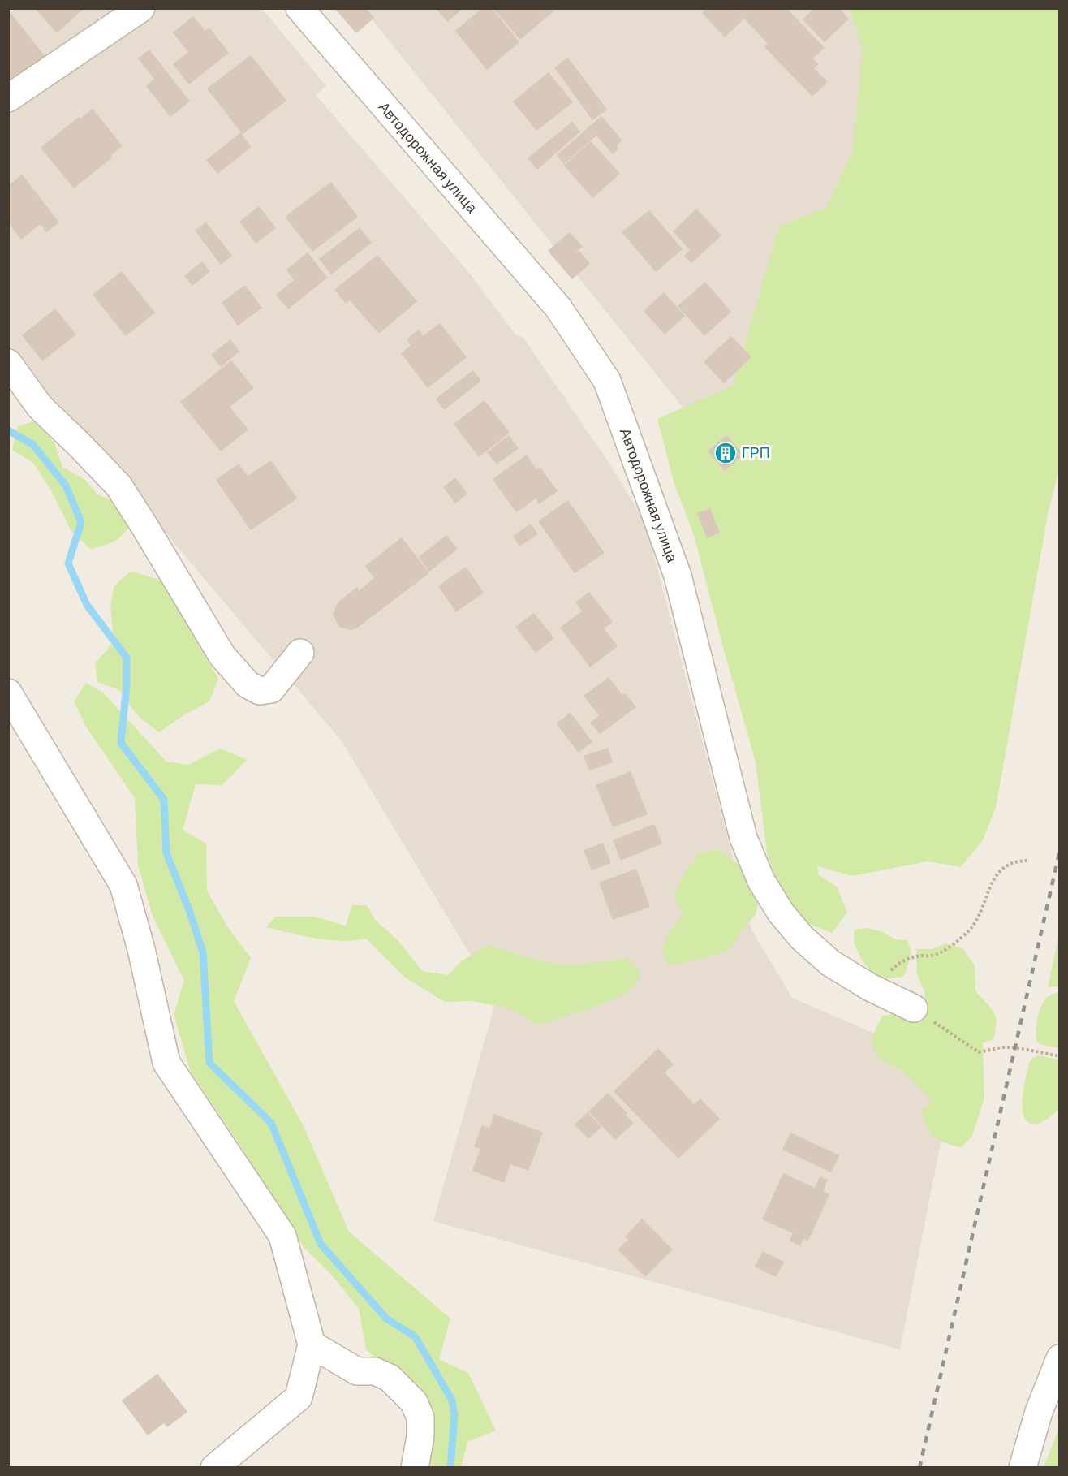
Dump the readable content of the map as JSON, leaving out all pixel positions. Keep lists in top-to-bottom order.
{
  "streets": {
    "street": ["Автодорожная улица"]
  },
  "places": {
    "building": ["ГРП"]
  }
}
